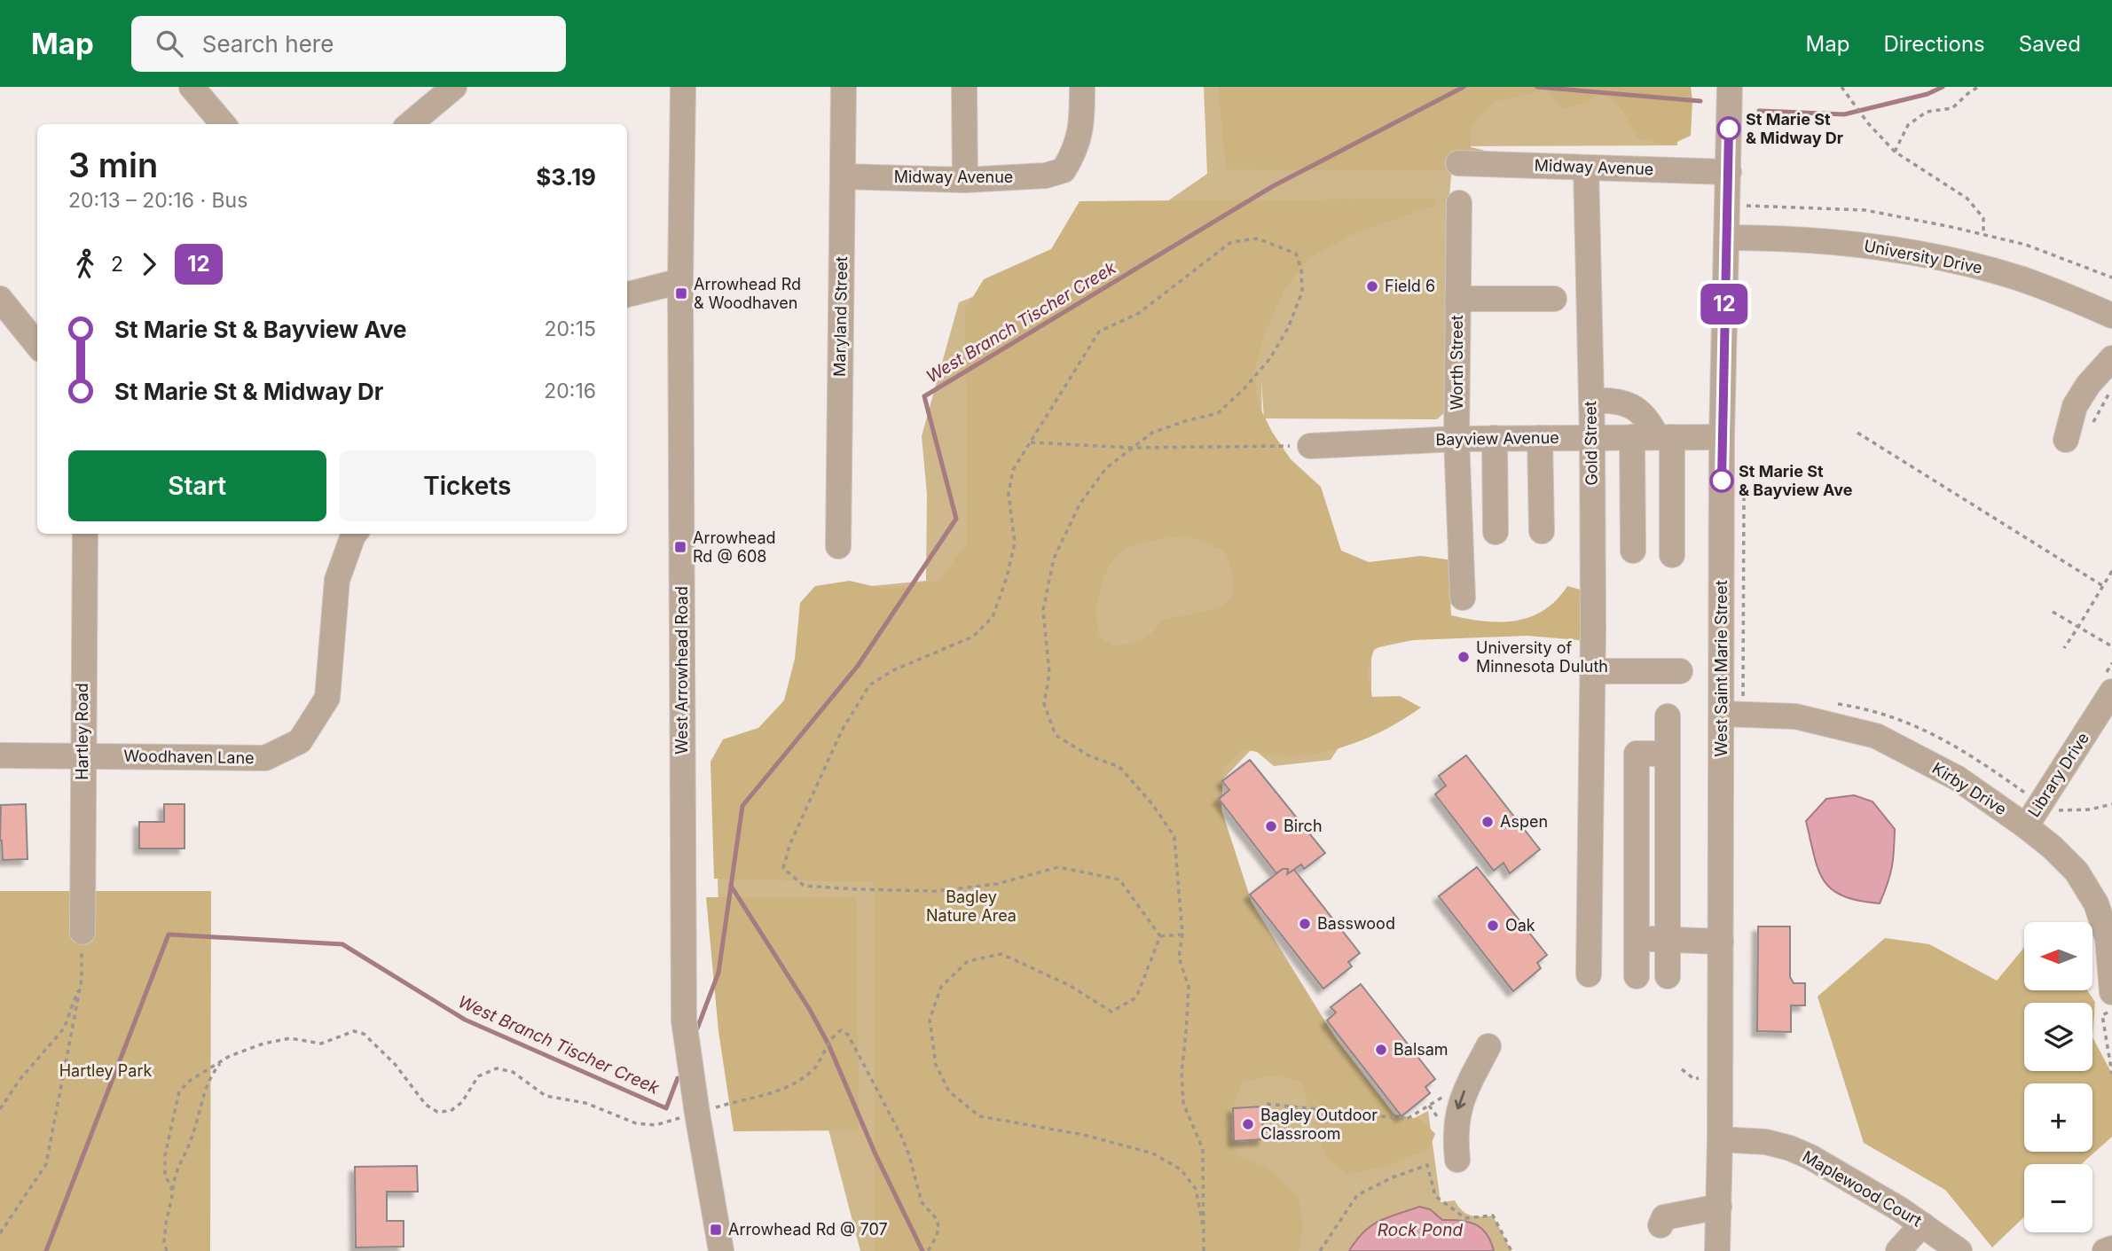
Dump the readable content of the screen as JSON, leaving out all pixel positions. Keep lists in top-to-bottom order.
{
  "streets": {
    "street": [
      "Midway Avenue",
      "University Drive",
      "Maryland Street",
      "Worth Street",
      "Bayview Avenue",
      "Gold Street",
      "West Saint Marie Street",
      "West Arrowhead Road",
      "Hartley Road",
      "Woodhaven Lane",
      "Library Drive",
      "Kirby Drive",
      "Maplewood Court"
    ]
  },
  "crossings": [
    ["Midway Avenue", "Maryland Street"],
    ["Midway Avenue", "Gold Street"],
    ["Midway Avenue", "West Saint Marie Street"],
    ["University Drive", "West Saint Marie Street"],
    ["Worth Street", "Bayview Avenue"],
    ["Bayview Avenue", "Gold Street"],
    ["Bayview Avenue", "West Saint Marie Street"],
    ["West Saint Marie Street", "Kirby Drive"],
    ["West Saint Marie Street", "Maplewood Court"],
    ["Hartley Road", "Woodhaven Lane"],
    ["Library Drive", "Kirby Drive"]
  ],
  "water": ["West Branch Tischer Creek", "Rock Pond"],
  "parks": ["Bagley Nature Area", "Hartley Park"],
  "places": {
    "other": [
      "St Marie St & Midway Dr",
      "Field 6",
      "St Marie St & Bayview Ave",
      "University of Minnesota Duluth",
      "Aspen",
      "Birch",
      "Basswood",
      "Oak",
      "Balsam",
      "Bagley Outdoor Classroom"
    ],
    "transit": ["Arrowhead Rd & Woodhaven", "Arrowhead Rd @ 608", "Arrowhead Rd @ 707"]
  },
  "lines": ["bus line 12"],
  "north": "left",
  "page": {
    "header": "Map",
    "search": "Search here",
    "nav": ["Map", "Directions", "Saved"],
    "on_map": "12",
    "heading": ["3 min", "20:13 – 20:16 · Bus", "$3.19"],
    "legs": ["2", "12"],
    "list": [
      {
        "name": "St Marie St & Bayview Ave",
        "value": "20:15"
      },
      {
        "name": "St Marie St & Midway Dr",
        "value": "20:16"
      }
    ],
    "buttons": ["Start", "Tickets"],
    "map_buttons": ["+", "−"]
  }
}
